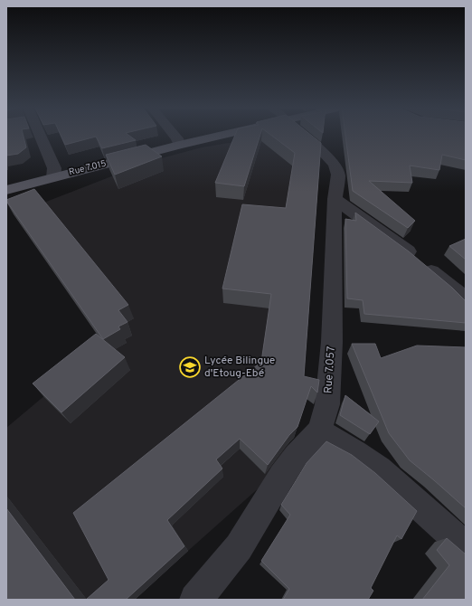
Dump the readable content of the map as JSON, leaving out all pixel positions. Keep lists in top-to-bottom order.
{
  "streets": {
    "main road": ["Rue 7.015"],
    "street": ["Rue 7.057"]
  },
  "places": {
    "school or university": ["Lycée Bilingue d'Etoug-Ebé"]
  }
}
